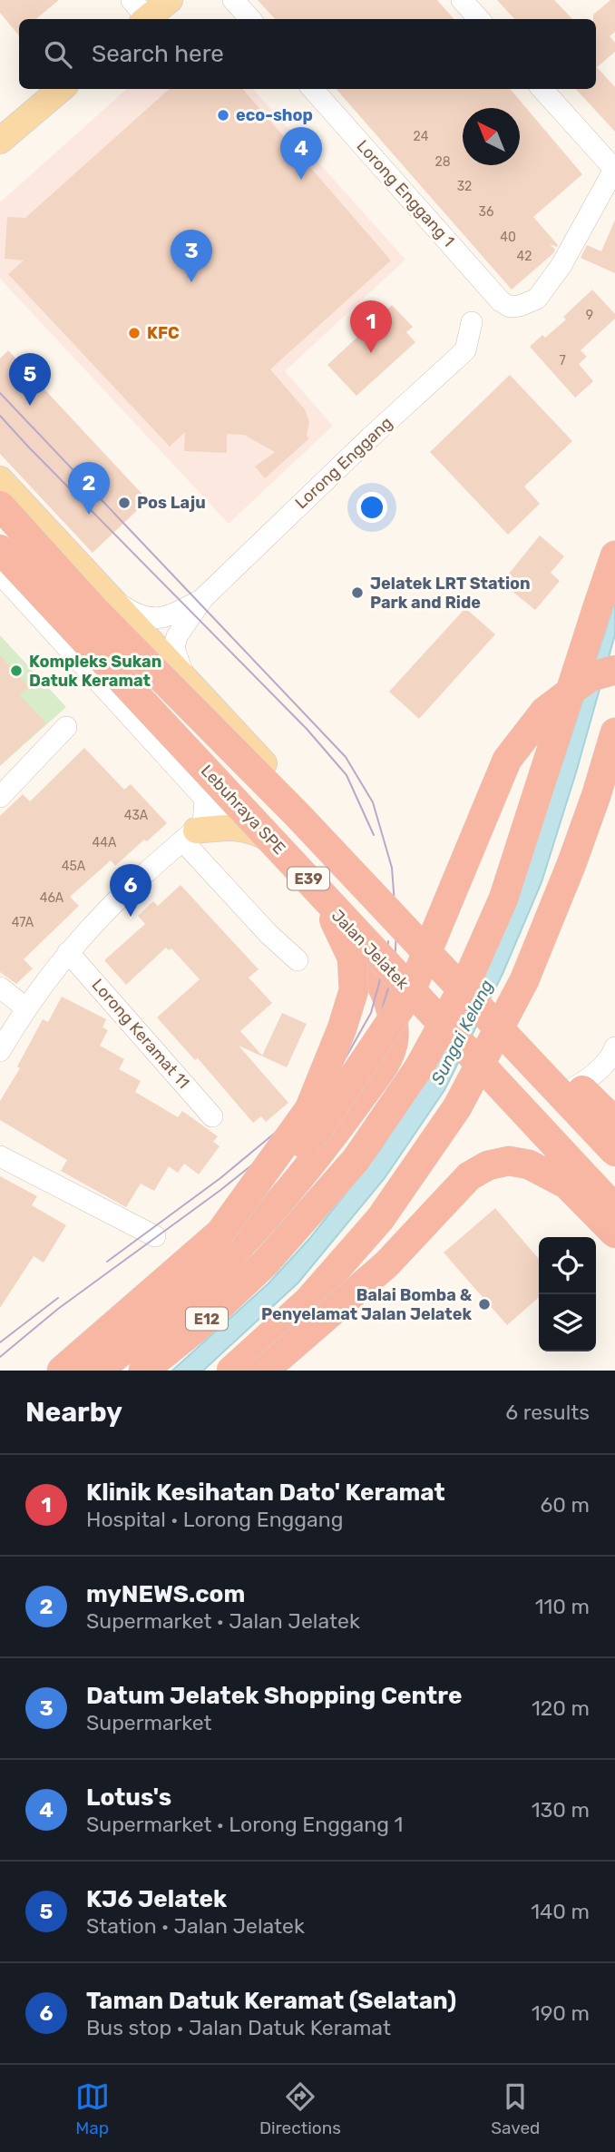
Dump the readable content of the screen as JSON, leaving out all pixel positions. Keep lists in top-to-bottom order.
{
  "streets": {
    "highway": ["Lebuhraya SPE", "E39", "E12"],
    "main road": ["Jalan Jelatek"],
    "street": ["Lorong Enggang 1", "Lorong Enggang", "Lorong Keramat 11"]
  },
  "water": ["Sungai Kelang"],
  "places": [
    "eco-shop",
    "KFC",
    "Pos Laju",
    "Jelatek LRT Station Park and Ride",
    "Kompleks Sukan Datuk Keramat",
    "Balai Bomba & Penyelamat Jalan Jelatek"
  ],
  "house_numbers": [
    "24",
    "28",
    "32",
    "36",
    "40",
    "42",
    "9",
    "7",
    "43A",
    "44A",
    "45A",
    "46A",
    "47A"
  ],
  "north": "top left",
  "page": {
    "search": "Search here",
    "pins": [
      "4",
      "3",
      "1",
      "5",
      "2",
      "6"
    ],
    "heading": ["Nearby", "6 results"],
    "list": [
      {
        "mark": "1",
        "name": "Klinik Kesihatan Dato' Keramat",
        "note": "Hospital · Lorong Enggang",
        "value": "60 m"
      },
      {
        "mark": "2",
        "name": "myNEWS.com",
        "note": "Supermarket · Jalan Jelatek",
        "value": "110 m"
      },
      {
        "mark": "3",
        "name": "Datum Jelatek Shopping Centre",
        "note": "Supermarket",
        "value": "120 m"
      },
      {
        "mark": "4",
        "name": "Lotus's",
        "note": "Supermarket · Lorong Enggang 1",
        "value": "130 m"
      },
      {
        "mark": "5",
        "name": "KJ6 Jelatek",
        "note": "Station · Jalan Jelatek",
        "value": "140 m"
      },
      {
        "mark": "6",
        "name": "Taman Datuk Keramat (Selatan)",
        "note": "Bus stop · Jalan Datuk Keramat",
        "value": "190 m"
      }
    ],
    "nav": ["Map", "Directions", "Saved"]
  }
}
